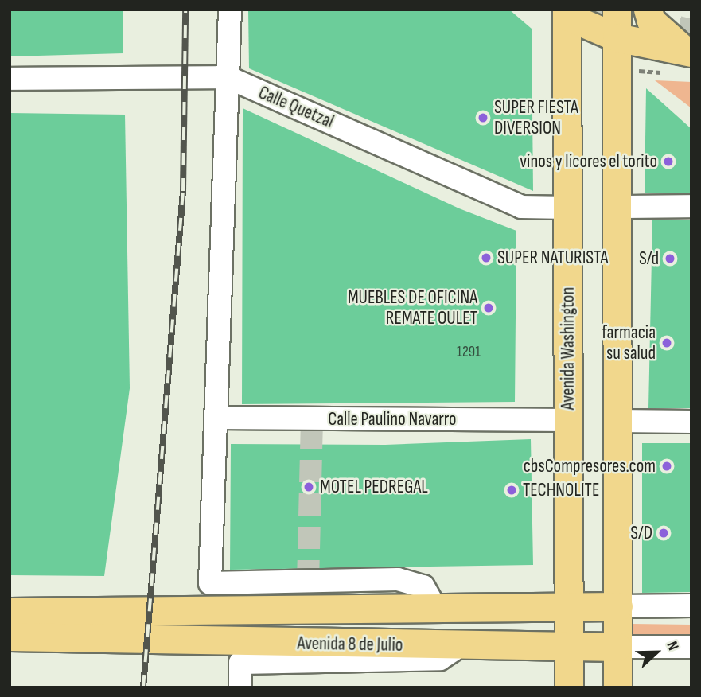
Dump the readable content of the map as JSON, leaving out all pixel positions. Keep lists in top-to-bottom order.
{
  "streets": {
    "main road": ["Avenida Washington", "Avenida 8 de Julio"],
    "street": ["Calle Quetzal", "Calle Paulino Navarro"]
  },
  "crossings": [
    ["Calle Quetzal", "Avenida Washington"],
    ["Avenida Washington", "Calle Paulino Navarro"],
    ["Avenida Washington", "Avenida 8 de Julio"]
  ],
  "places": [
    "SUPER FIESTA DIVERSION",
    "vinos y licores el torito",
    "SUPER NATURISTA",
    "S/d",
    "MUEBLES DE OFICINA REMATE OULET",
    "farmacia su salud",
    "cbsCompresores.com",
    "MOTEL PEDREGAL",
    "TECHNOLITE",
    "S/D"
  ],
  "house_numbers": ["1291"],
  "north": "right"
}
